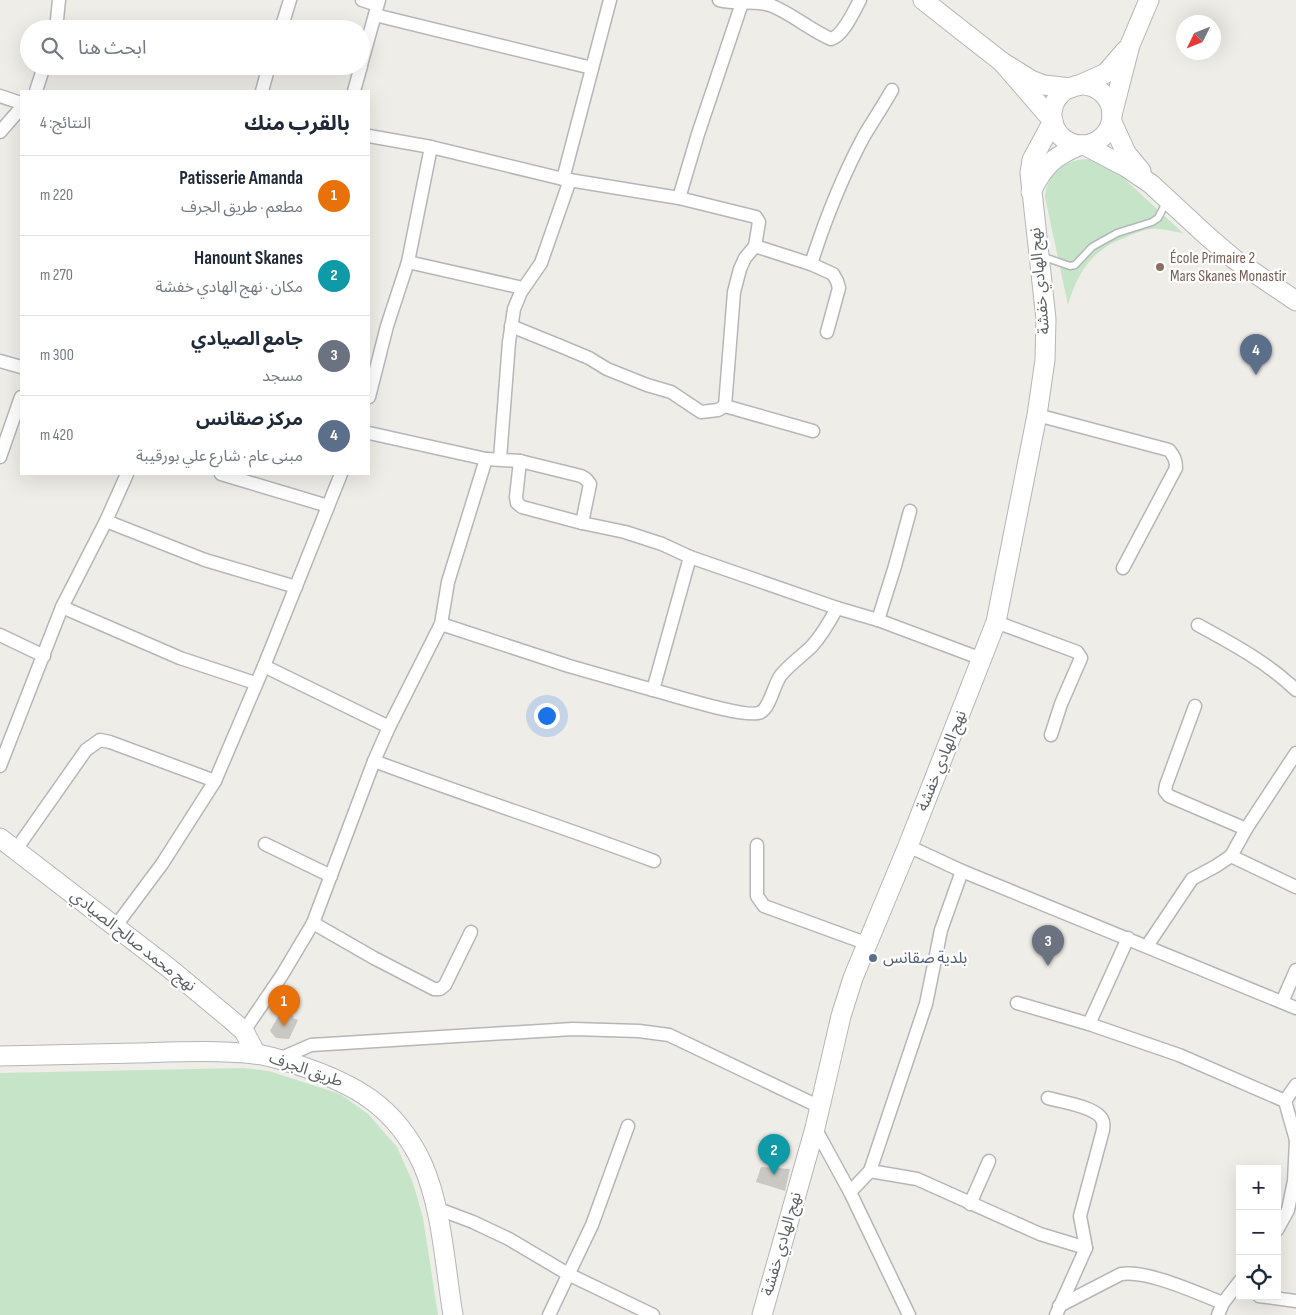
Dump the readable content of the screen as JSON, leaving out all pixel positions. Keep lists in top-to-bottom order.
{
  "streets": {
    "main road": ["نهج الهادي خفشة", "نهج محمد صالح الصيادي", "طريق الجرف"]
  },
  "crossings": [
    ["نهج محمد صالح الصيادي", "طريق الجرف"]
  ],
  "places": ["École Primaire 2 Mars Skanes Monastir", "بلدية صقانس"],
  "north": "bottom left",
  "page": {
    "search": "ابحث هنا",
    "heading": ["بالقرب منك", "النتائج: 4"],
    "list": [
      {
        "mark": "1",
        "name": "Patisserie Amanda",
        "note": "مطعم · طريق الجرف",
        "value": "220 m"
      },
      {
        "mark": "2",
        "name": "Hanount Skanes",
        "note": "مكان · نهج الهادي خفشة",
        "value": "270 m"
      },
      {
        "mark": "3",
        "name": "جامع الصيادي",
        "note": "مسجد",
        "value": "300 m"
      },
      {
        "mark": "4",
        "name": "مركز صقانس",
        "note": "مبنى عام · شارع علي بورقيبة",
        "value": "420 m"
      }
    ],
    "pins": [
      "4",
      "3",
      "1",
      "2"
    ],
    "map_buttons": ["+", "−"]
  }
}
